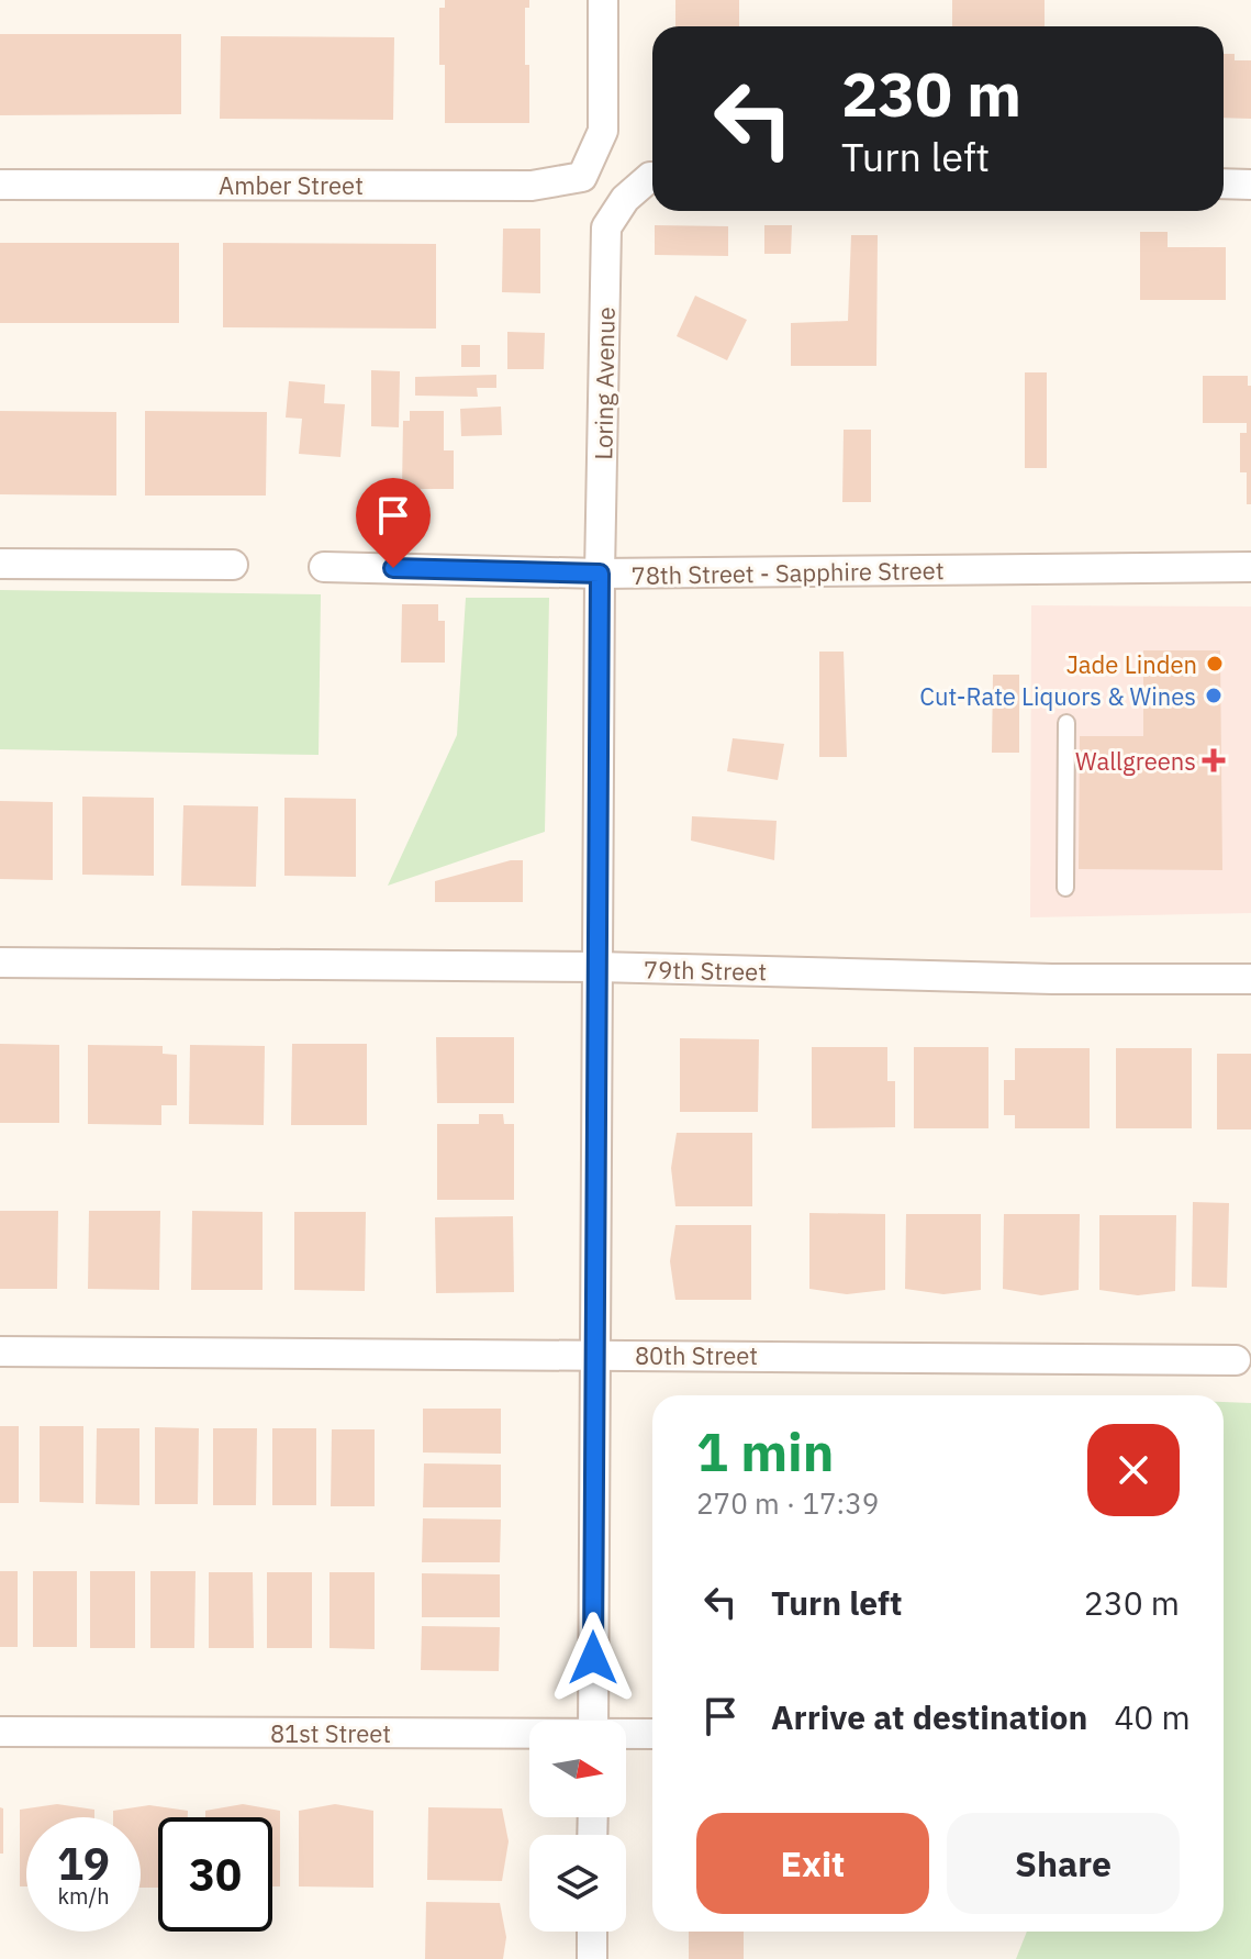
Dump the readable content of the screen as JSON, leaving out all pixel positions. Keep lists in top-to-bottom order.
{
  "streets": {
    "street": [
      "Amber Street",
      "Loring Avenue",
      "78th Street - Sapphire Street",
      "79th Street",
      "80th Street",
      "81st Street"
    ]
  },
  "crossings": [
    ["Loring Avenue", "78th Street - Sapphire Street"],
    ["Loring Avenue", "79th Street"],
    ["Loring Avenue", "80th Street"]
  ],
  "places": {
    "other": ["Jade Linden", "Cut-Rate Liquors & Wines"],
    "health": ["Wallgreens"]
  },
  "north": "right",
  "page": {
    "turn": ["230 m", "Turn left"],
    "heading": ["1 min", "270 m · 17:39"],
    "list": [
      {
        "name": "Turn left",
        "value": "230 m"
      },
      {
        "name": "Arrive at destination",
        "value": "40 m"
      }
    ],
    "buttons": ["Exit", "Share"],
    "speed": "19 km/h",
    "limit": "30"
  }
}
